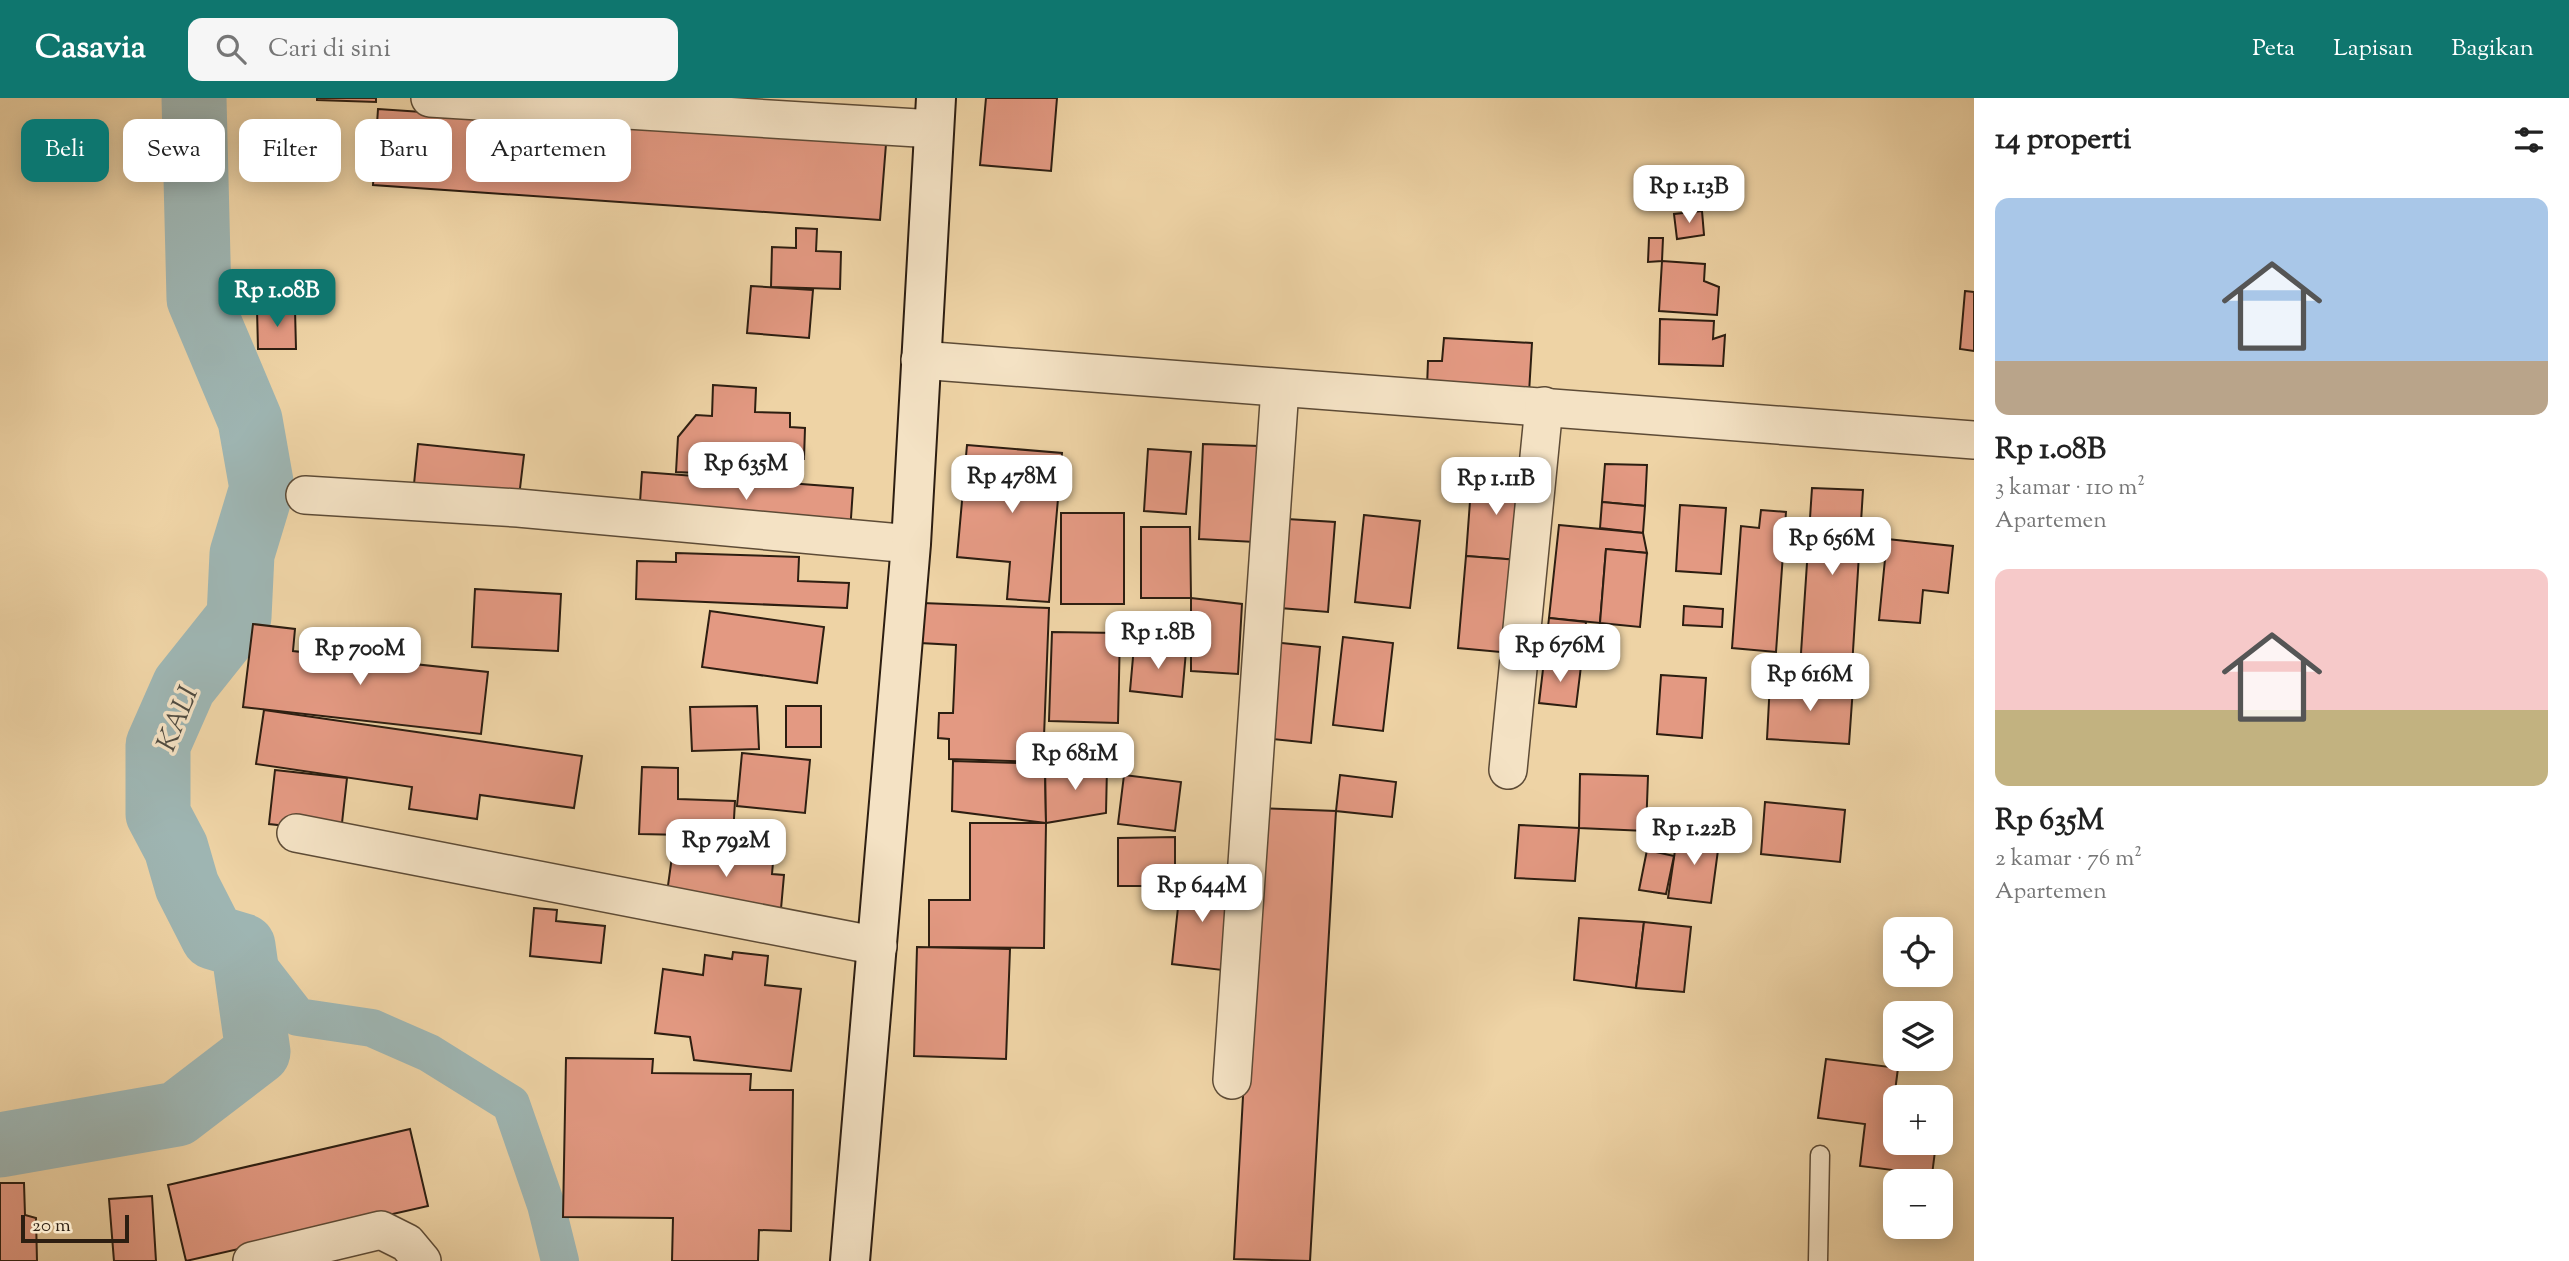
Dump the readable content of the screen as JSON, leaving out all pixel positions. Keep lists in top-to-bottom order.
{
  "water": ["KALI"],
  "scale_bar": "20 m",
  "page": {
    "header": "Casavia",
    "search": "Cari di sini",
    "nav": ["Peta", "Lapisan", "Bagikan"],
    "heading": "14 properti",
    "chip": [
      "Beli",
      "Sewa",
      "Filter",
      "Baru",
      "Apartemen"
    ],
    "price": [
      "Rp 1.13B",
      "Rp 1.08B",
      "Rp 635M",
      "Rp 478M",
      "Rp 1.11B",
      "Rp 656M",
      "Rp 1.8B",
      "Rp 676M",
      "Rp 700M",
      "Rp 616M",
      "Rp 681M",
      "Rp 1.22B",
      "Rp 792M",
      "Rp 644M"
    ],
    "list": [
      {
        "name": "Rp 1.08B",
        "note": "3 kamar · 110 m² · Apartemen"
      },
      {
        "name": "Rp 635M",
        "note": "2 kamar · 76 m² · Apartemen"
      }
    ],
    "map_buttons": ["+", "−"],
    "scale": "20 m"
  }
}
